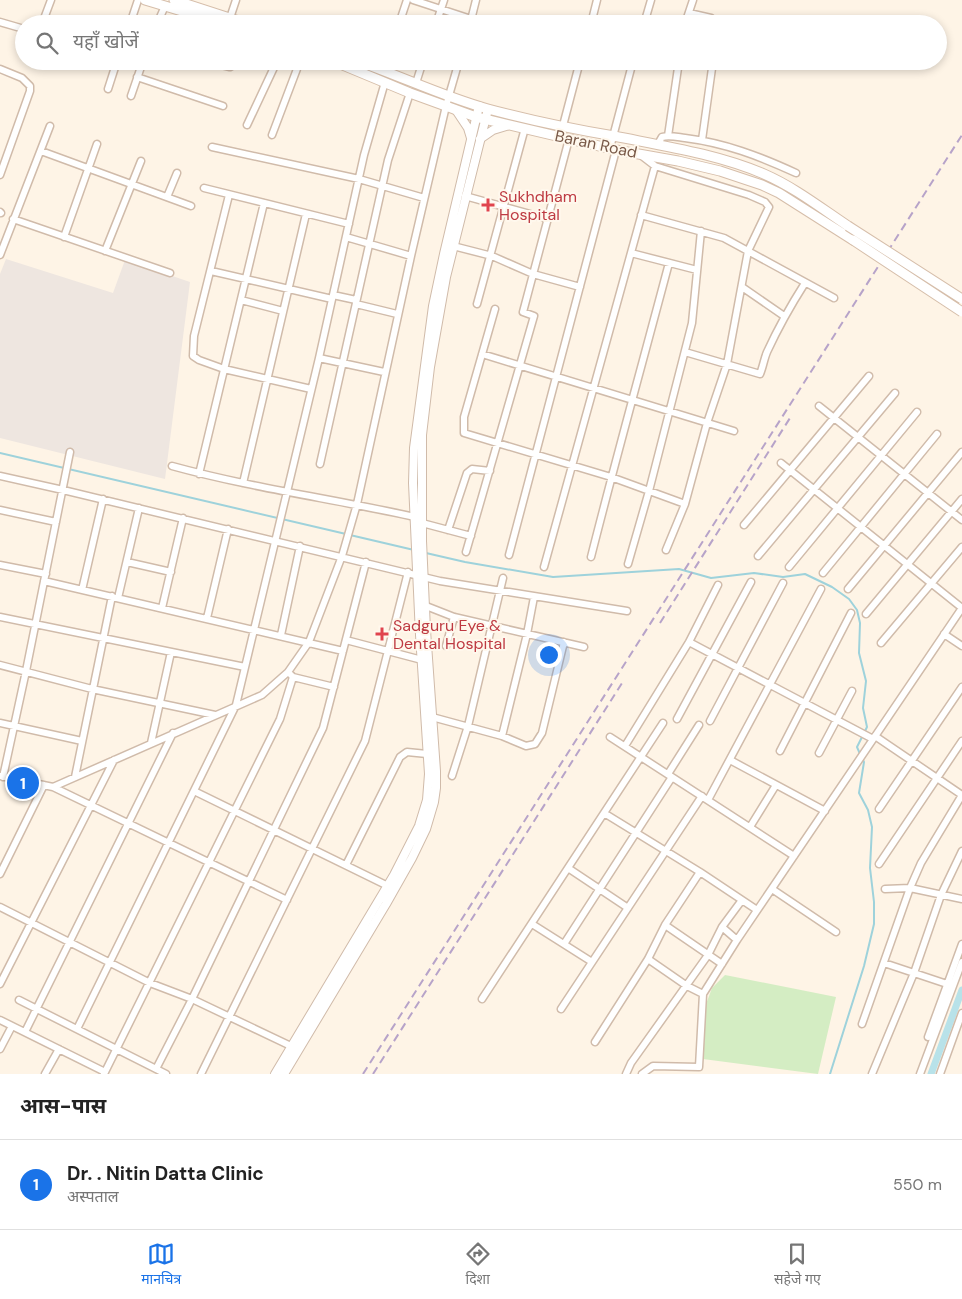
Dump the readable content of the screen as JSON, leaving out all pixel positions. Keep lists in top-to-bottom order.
{
  "streets": {
    "main road": ["Baran Road"]
  },
  "places": {
    "health": ["Sukhdham Hospital", "Sadguru Eye & Dental Hospital"]
  },
  "page": {
    "search": "यहाँ खोजें",
    "pins": "1",
    "heading": "आस-पास",
    "list": [
      {
        "mark": "1",
        "name": "Dr. . Nitin Datta Clinic",
        "note": "अस्पताल",
        "value": "550 m"
      }
    ],
    "nav": ["मानचित्र", "दिशा", "सहेजे गए"]
  }
}
